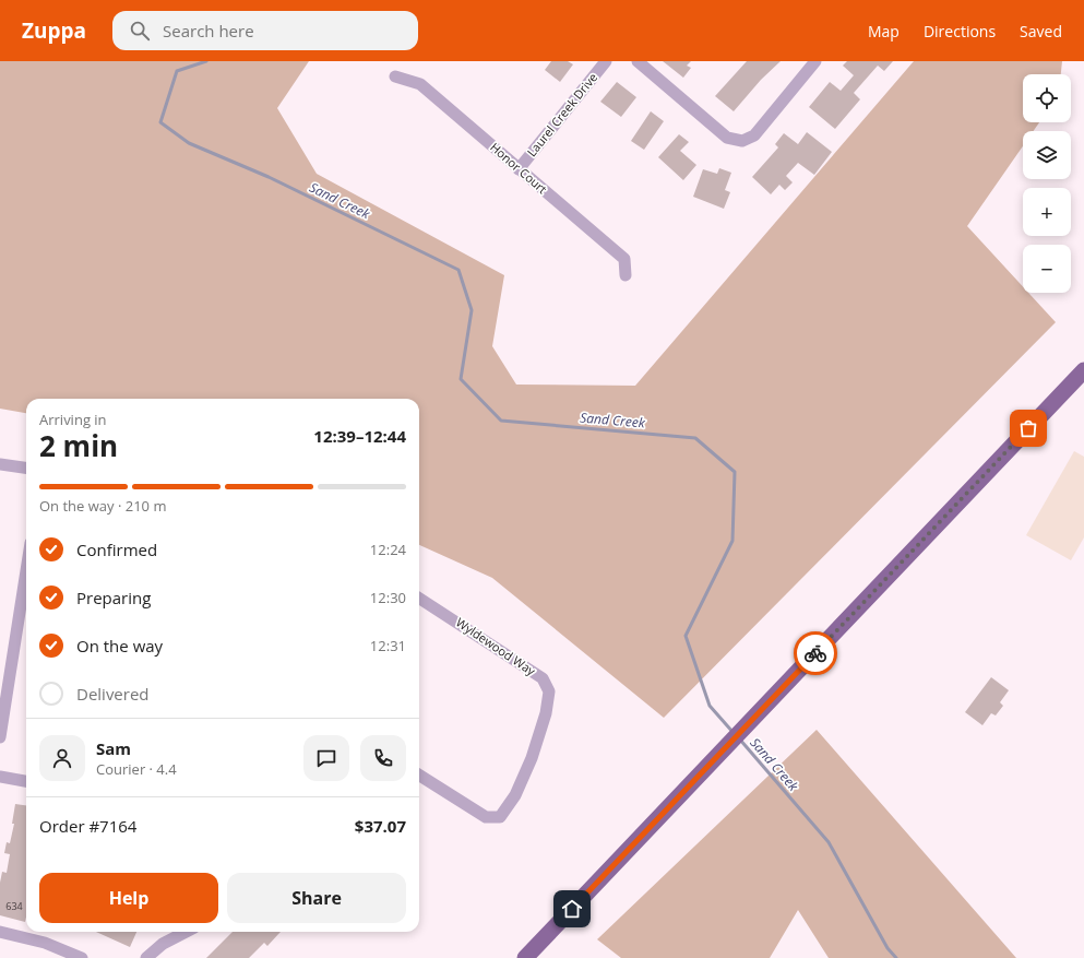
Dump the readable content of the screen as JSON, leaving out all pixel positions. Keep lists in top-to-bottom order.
{
  "streets": {
    "street": ["Laurel Creek Drive", "Honor Court", "Wyldewood Way"]
  },
  "crossings": [
    ["Laurel Creek Drive", "Honor Court"]
  ],
  "water": ["Sand Creek"],
  "house_numbers": ["634"],
  "page": {
    "header": "Zuppa",
    "search": "Search here",
    "nav": ["Map", "Directions", "Saved"],
    "map_buttons": ["+", "−"],
    "heading": ["2 min", "Arriving in", "12:39–12:44"],
    "panel": [
      "Sam",
      "Courier · 4.4",
      "Order #7164",
      "$37.07"
    ],
    "bar": "On the way · 210 m",
    "list": [
      ["Confirmed", "12:24"],
      ["Preparing", "12:30"],
      ["On the way", "12:31"],
      "Delivered"
    ],
    "buttons": ["Help", "Share"]
  }
}
